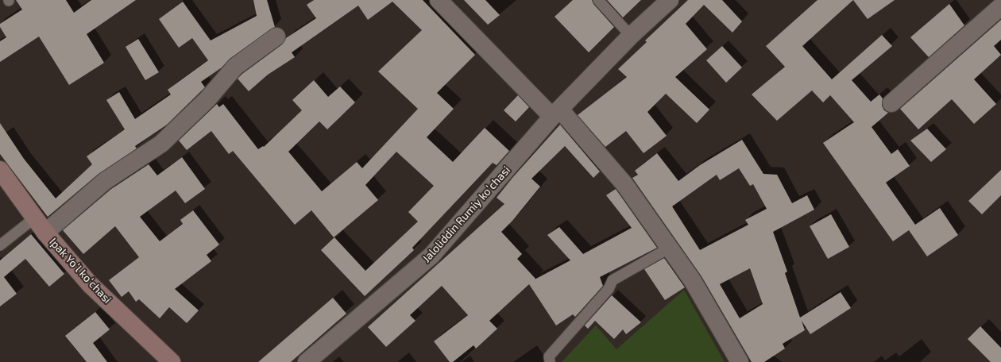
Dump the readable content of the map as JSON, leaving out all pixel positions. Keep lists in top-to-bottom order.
{
  "streets": {
    "street": ["Jaloliddin Rumiy koʻchasi", "Ipak Yoʻl koʻchasi"]
  }
}
